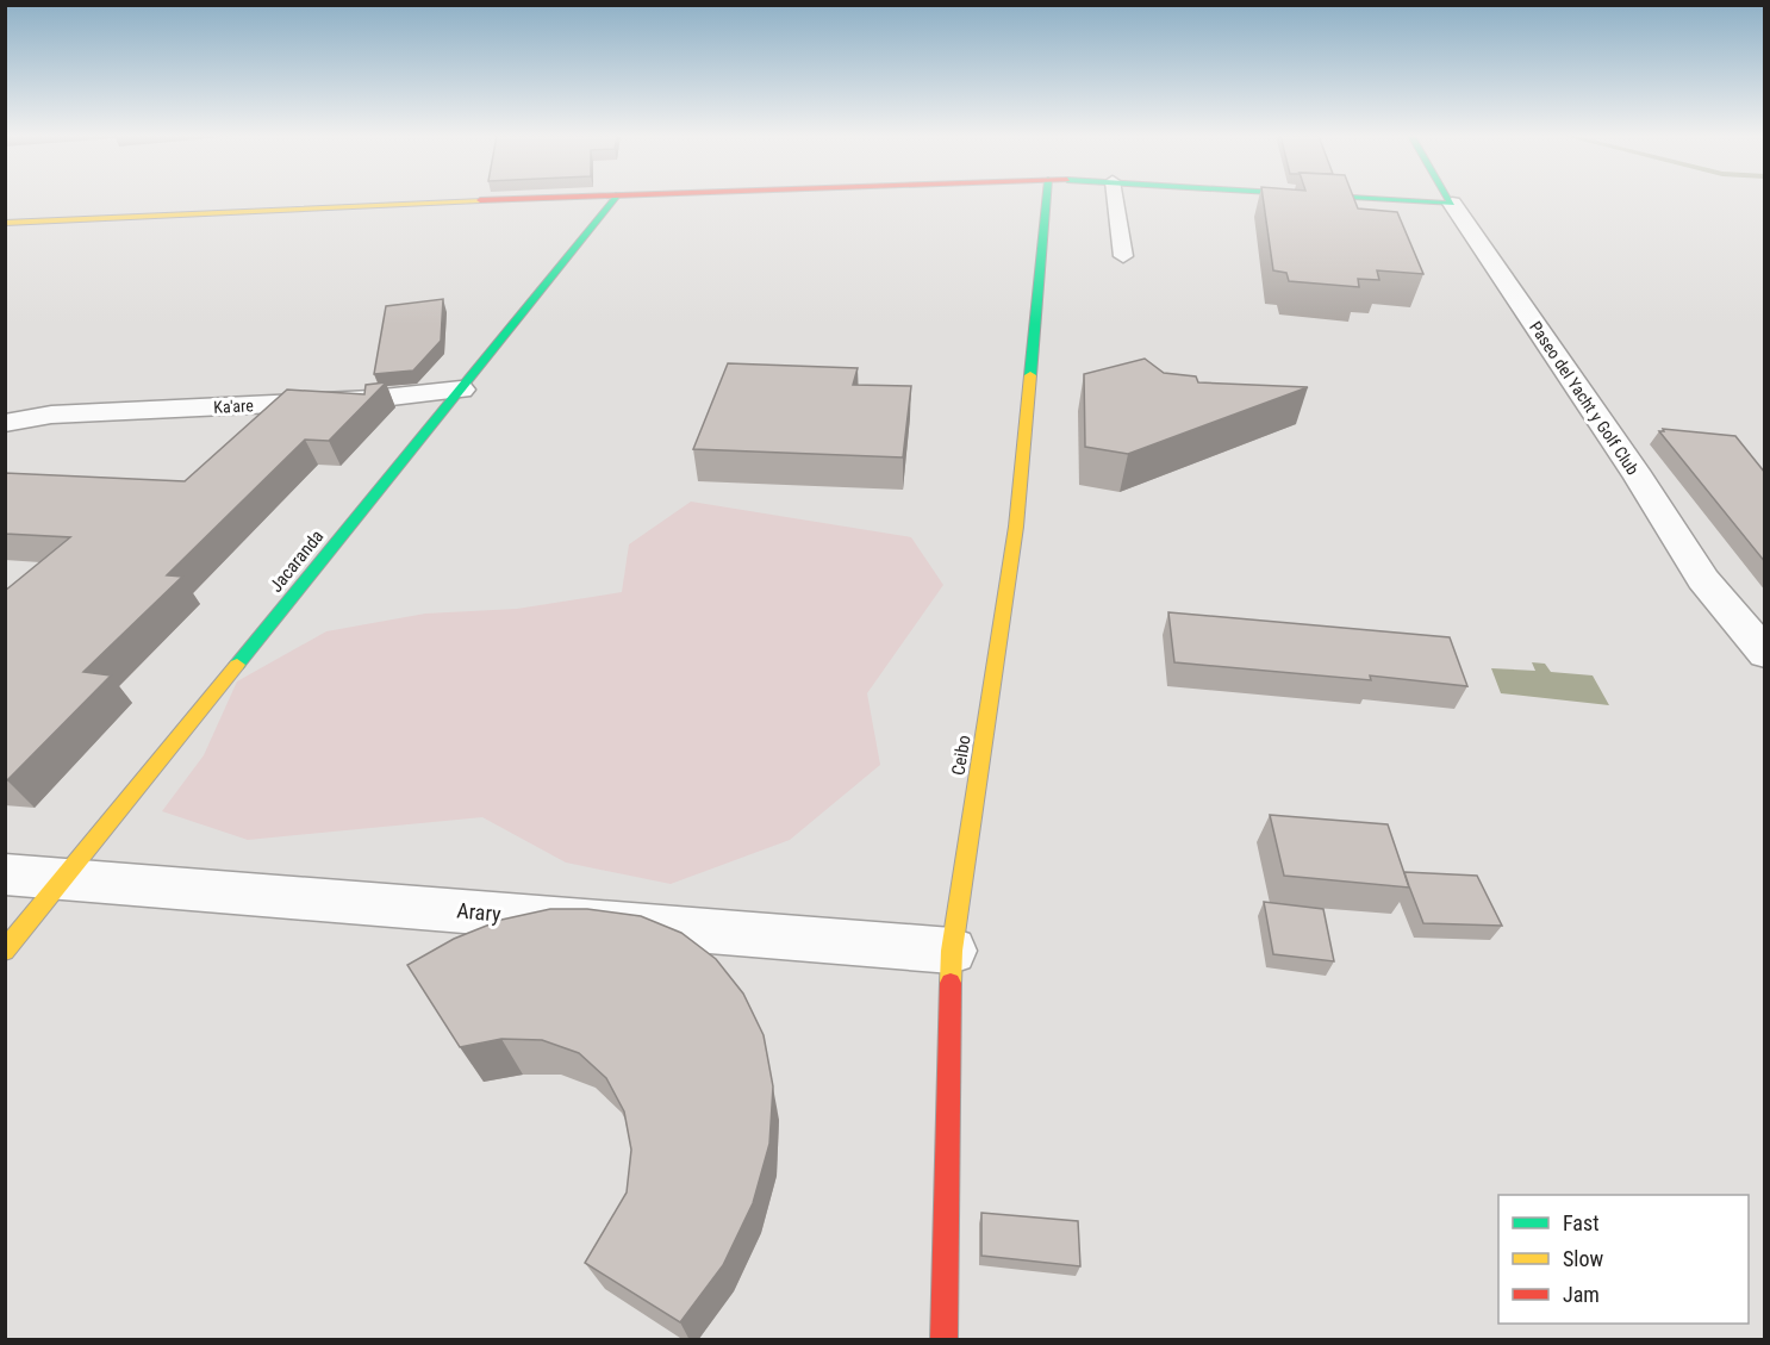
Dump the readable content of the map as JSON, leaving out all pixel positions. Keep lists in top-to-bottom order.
{
  "streets": {
    "street": [
      "Paseo del Yacht y Golf Club",
      "Ka'are",
      "Jacaranda",
      "Ceibo",
      "Arary"
    ]
  },
  "crossings": [
    ["Ka'are", "Jacaranda"],
    ["Jacaranda", "Arary"],
    ["Ceibo", "Arary"]
  ],
  "legend": ["Fast", "Slow", "Jam"]
}
